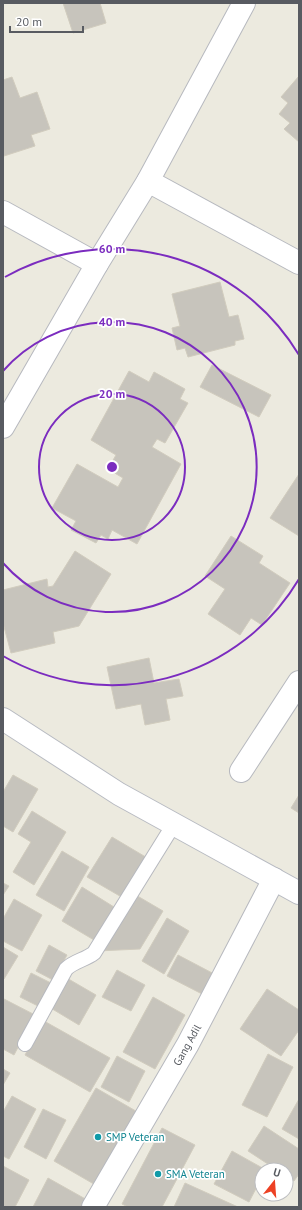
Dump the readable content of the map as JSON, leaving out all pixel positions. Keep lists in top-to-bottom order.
{
  "streets": {
    "street": ["Gang Adil"]
  },
  "places": ["SMP Veteran", "SMA Veteran"],
  "scale_bar": "20 m",
  "north": "top",
  "rings": ["60 m", "40 m", "20 m"]
}
